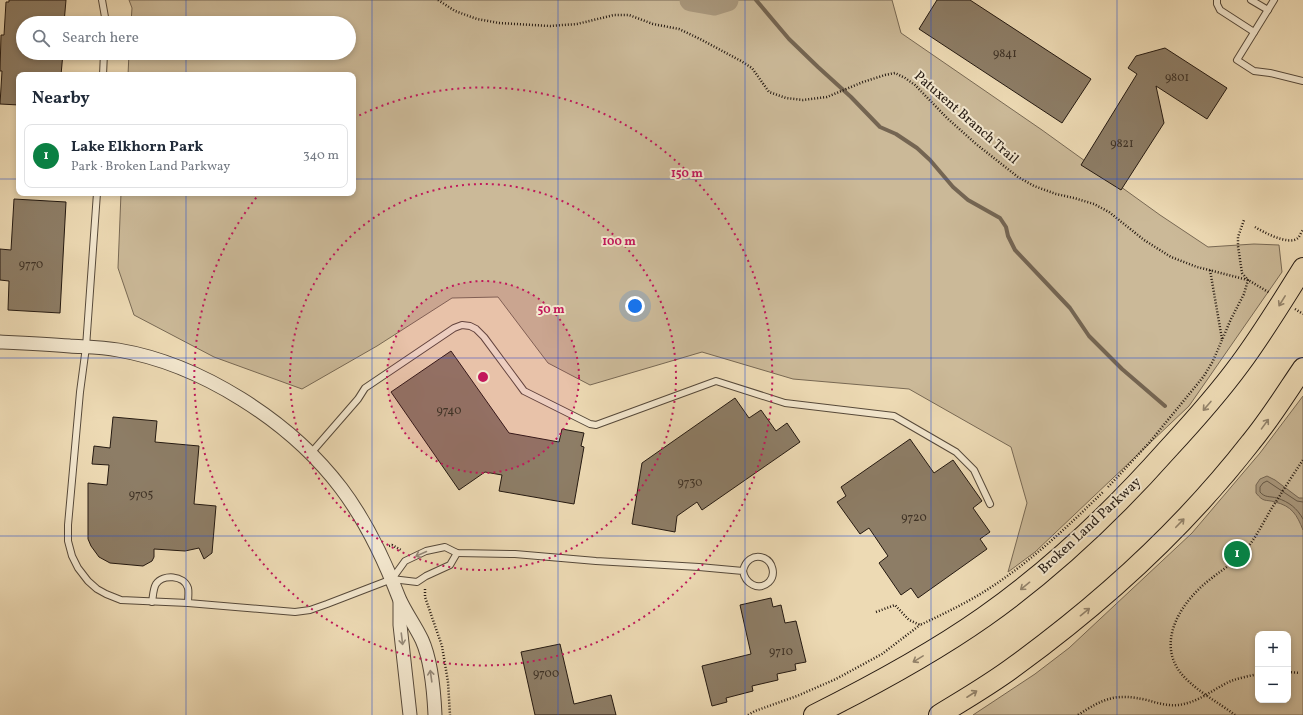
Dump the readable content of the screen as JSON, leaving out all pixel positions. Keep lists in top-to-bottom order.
{
  "streets": {
    "main road": ["Broken Land Parkway"],
    "path": ["Patuxent Branch Trail"]
  },
  "house_numbers": [
    "9841",
    "9801",
    "9821",
    "9770",
    "9740",
    "9730",
    "9705",
    "9720",
    "9710",
    "9700"
  ],
  "page": {
    "search": "Search here",
    "heading": "Nearby",
    "list": [
      {
        "mark": "1",
        "name": "Lake Elkhorn Park",
        "note": "Park · Broken Land Parkway",
        "value": "340 m"
      }
    ],
    "pins": "1",
    "map_buttons": ["+", "−"]
  },
  "rings": ["150 m", "100 m", "50 m"]
}
